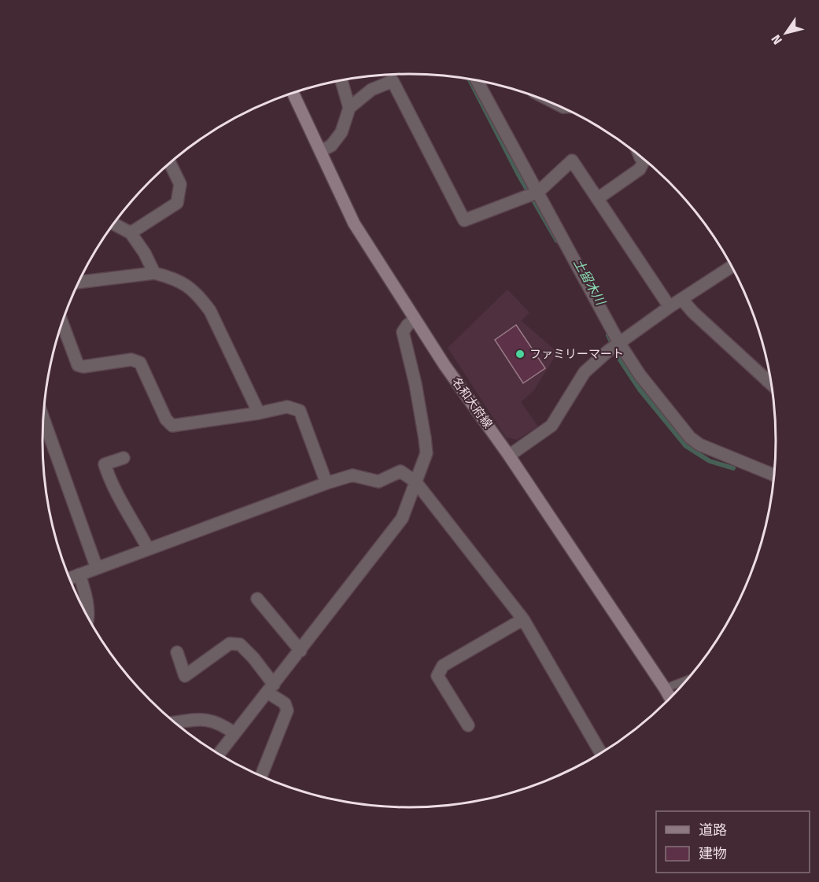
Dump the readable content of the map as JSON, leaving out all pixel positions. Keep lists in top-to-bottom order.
{
  "streets": {
    "main road": ["名和大府線"]
  },
  "water": ["土留木川"],
  "places": ["ファミリーマート"],
  "legend": ["道路", "建物"],
  "north": "bottom left"
}
